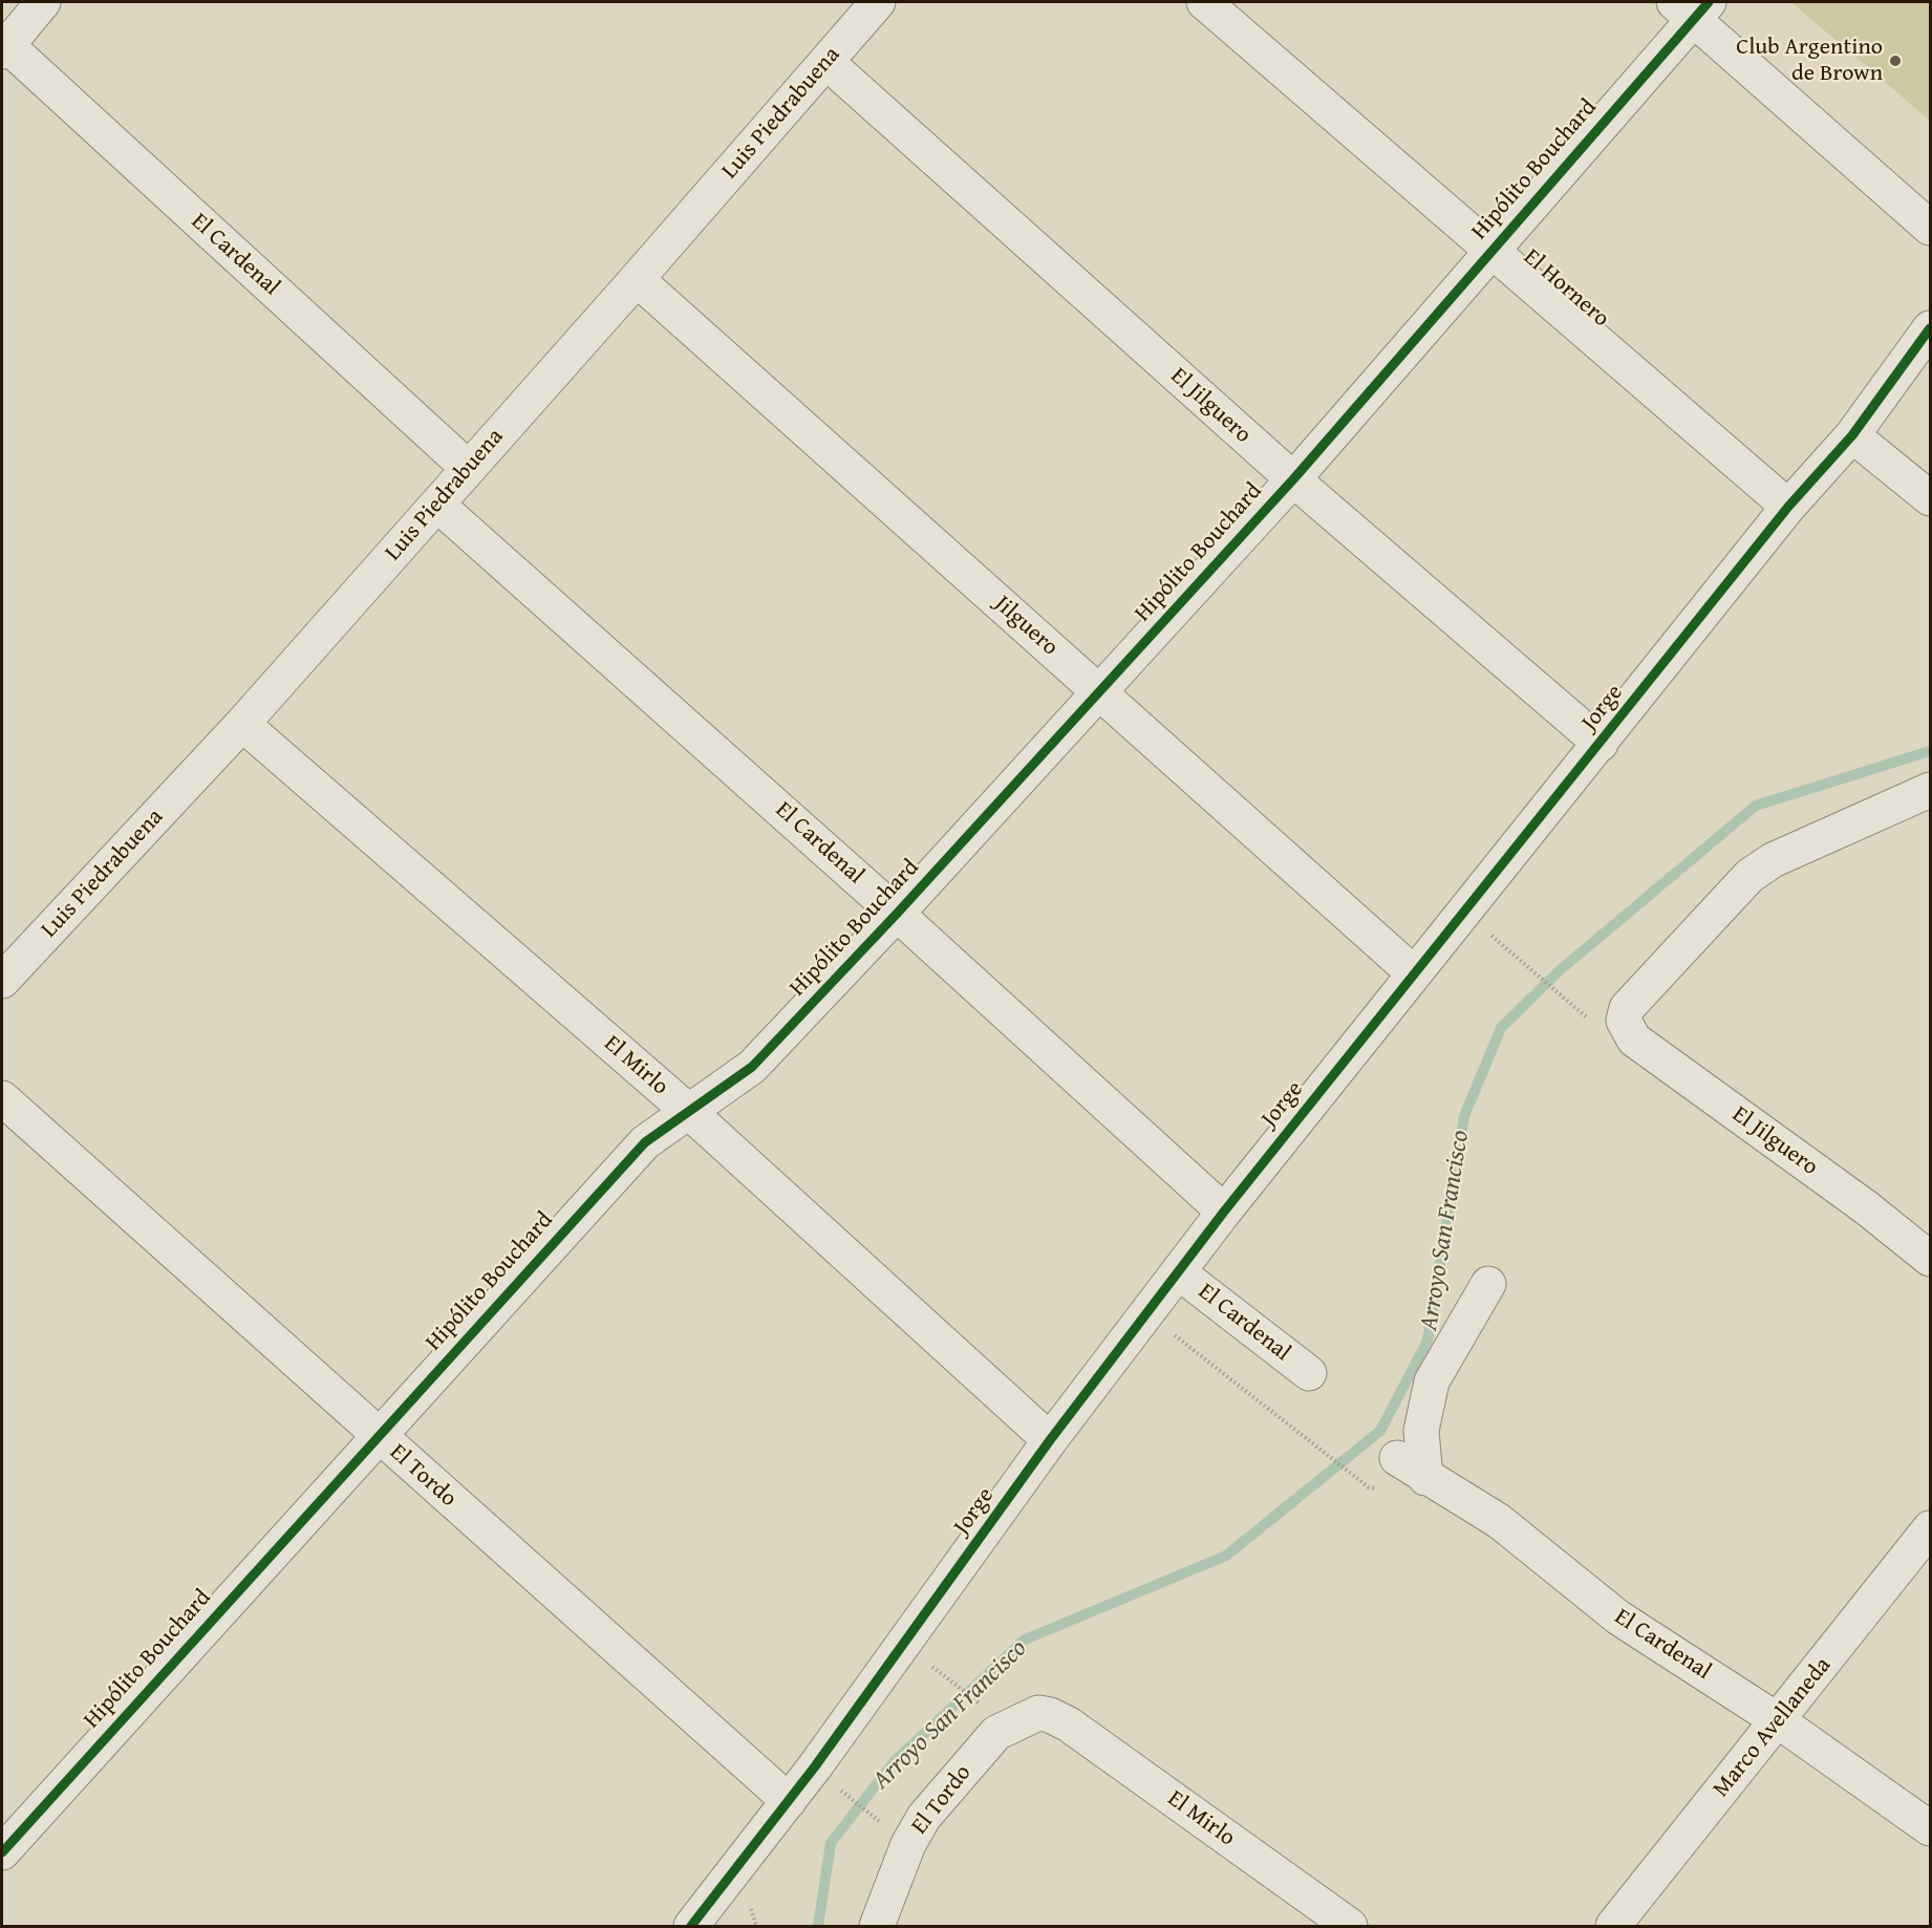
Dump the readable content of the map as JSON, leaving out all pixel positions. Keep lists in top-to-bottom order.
{
  "streets": {
    "street": [
      "Luis Piedrabuena",
      "Hipólito Bouchard",
      "El Cardenal",
      "El Hornero",
      "El Jilguero",
      "Jilguero",
      "Jorge",
      "El Mirlo",
      "El Tordo",
      "Marco Avellaneda"
    ]
  },
  "crossings": [
    ["Luis Piedrabuena", "El Cardenal"],
    ["Luis Piedrabuena", "El Jilguero"],
    ["Luis Piedrabuena", "Jilguero"],
    ["Luis Piedrabuena", "El Mirlo"],
    ["Hipólito Bouchard", "El Cardenal"],
    ["Hipólito Bouchard", "El Hornero"],
    ["Hipólito Bouchard", "El Jilguero"],
    ["Hipólito Bouchard", "Jilguero"],
    ["Hipólito Bouchard", "El Mirlo"],
    ["Hipólito Bouchard", "El Tordo"],
    ["El Cardenal", "Jorge"],
    ["El Cardenal", "Marco Avellaneda"],
    ["El Hornero", "Jorge"],
    ["El Jilguero", "Jorge"],
    ["Jilguero", "Jorge"],
    ["Jorge", "El Mirlo"],
    ["Jorge", "El Tordo"],
    ["El Mirlo", "El Tordo"]
  ],
  "water": ["Arroyo San Francisco"],
  "places": ["Club Argentino de Brown"]
}
